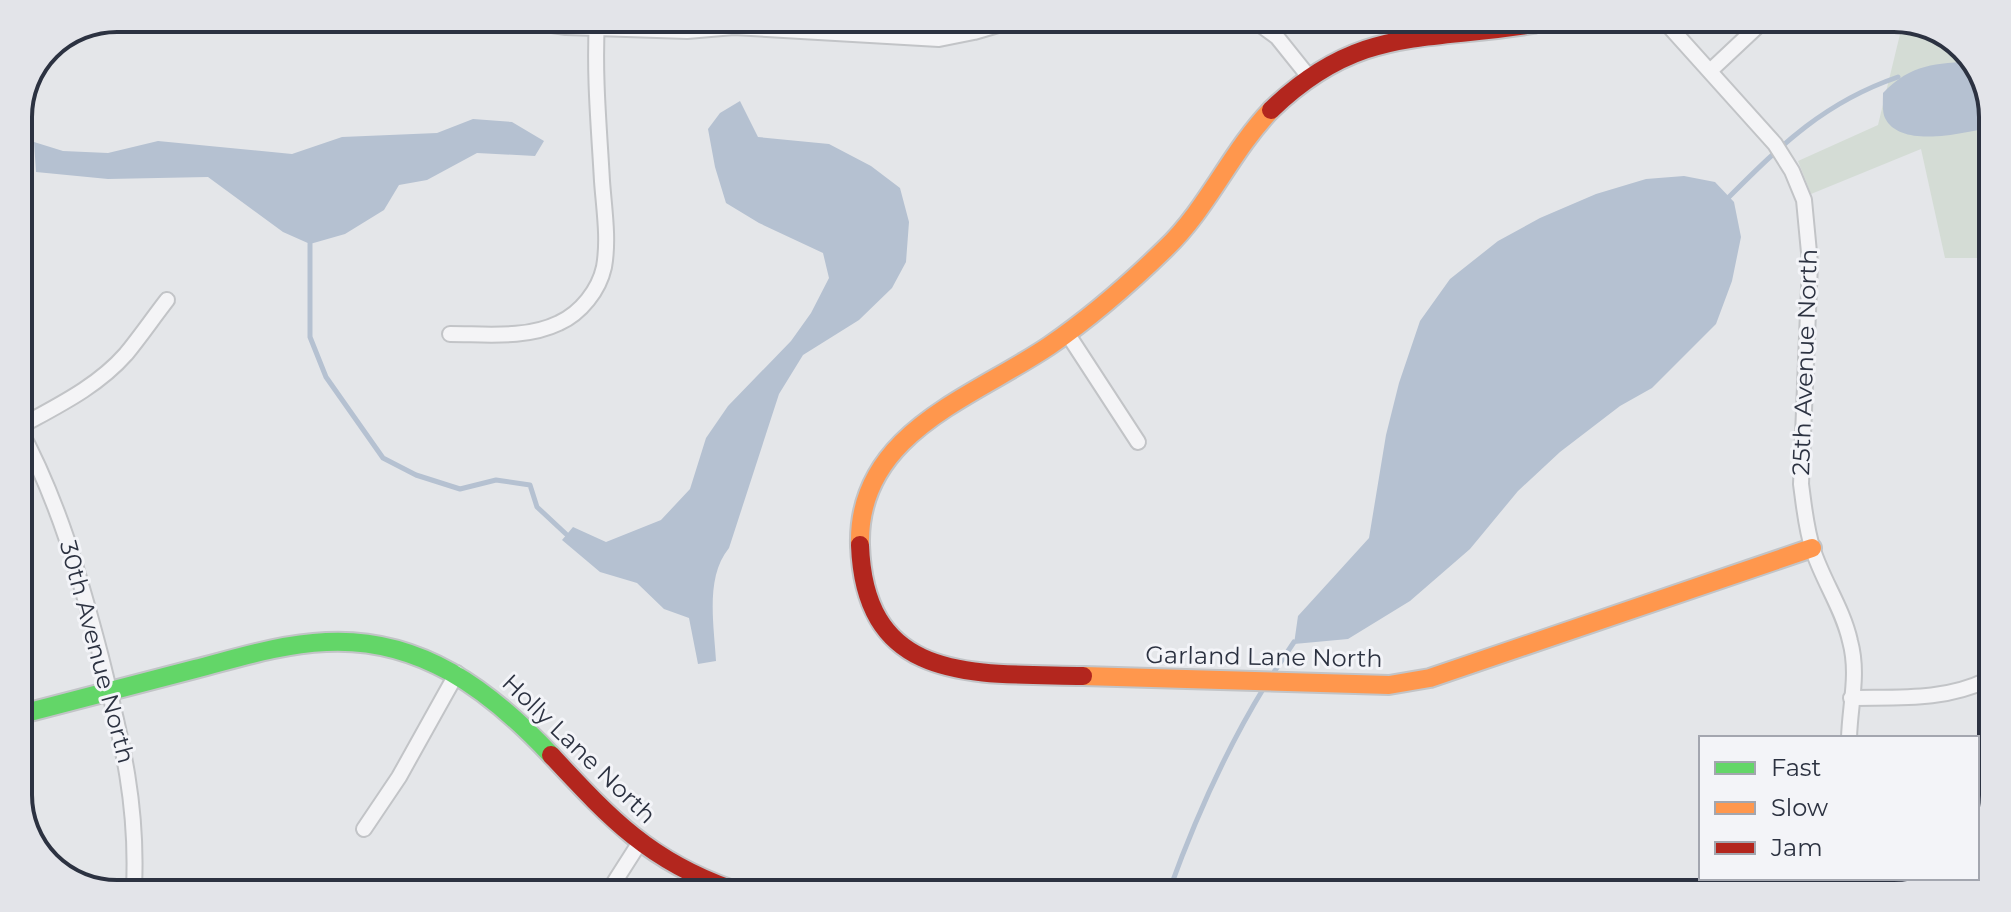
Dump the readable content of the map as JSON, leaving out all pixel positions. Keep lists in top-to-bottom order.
{
  "streets": {
    "street": [
      "25th Avenue North",
      "30th Avenue North",
      "Garland Lane North",
      "Holly Lane North"
    ]
  },
  "crossings": [
    ["25th Avenue North", "Garland Lane North"],
    ["30th Avenue North", "Holly Lane North"]
  ],
  "legend": ["Fast", "Slow", "Jam"]
}
